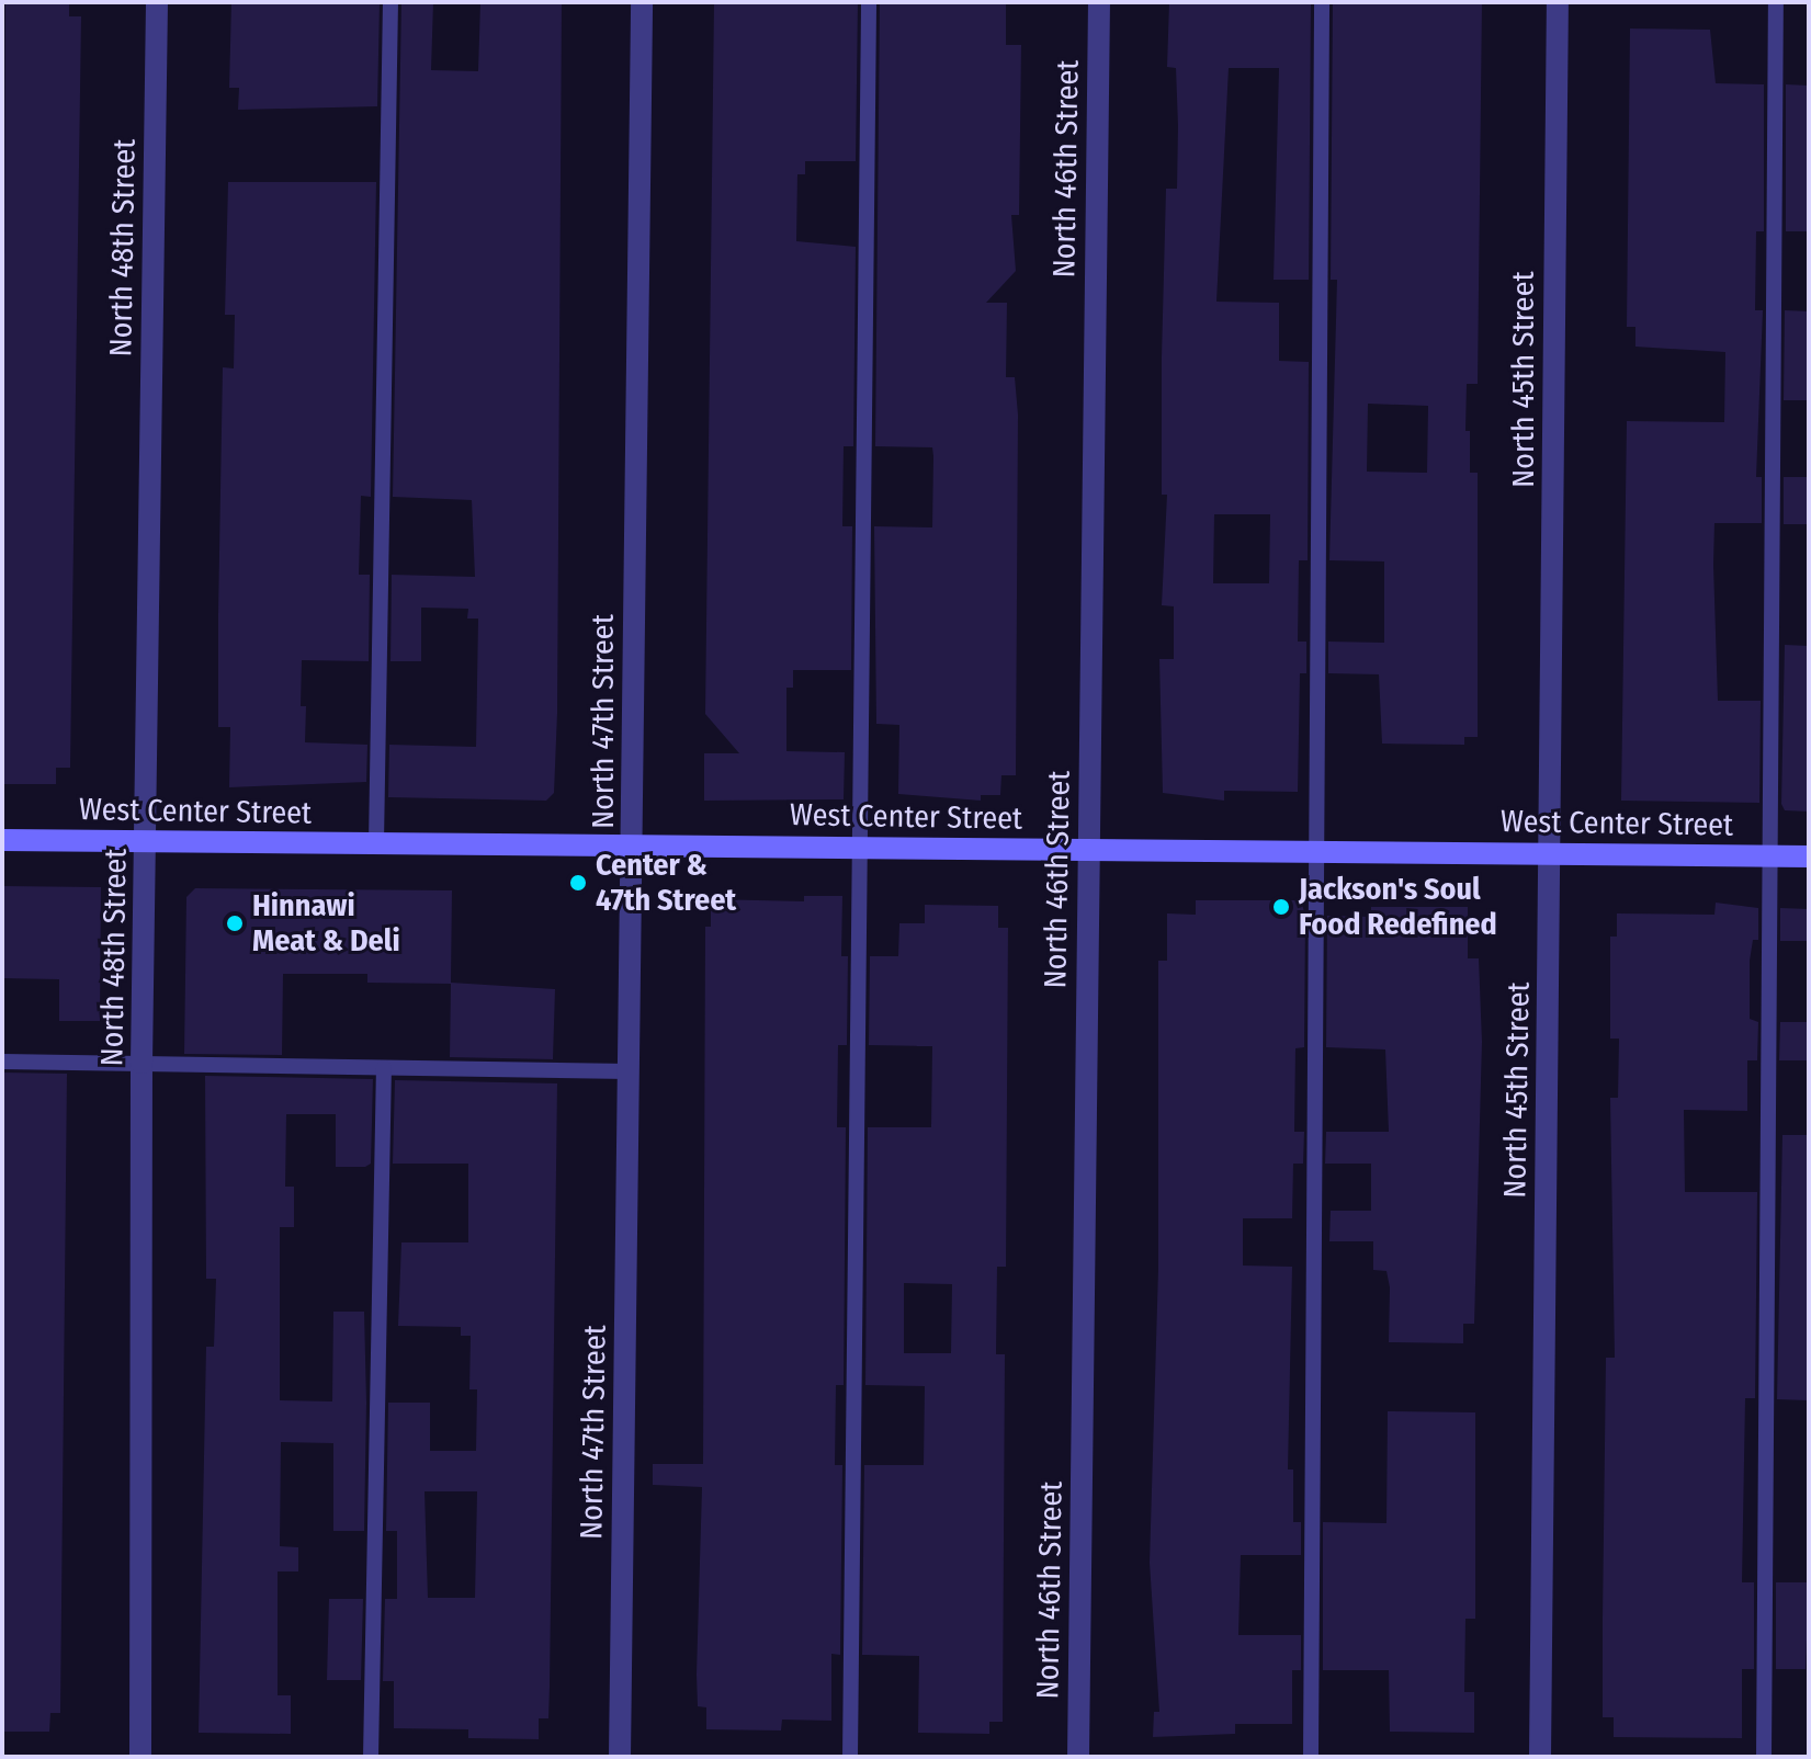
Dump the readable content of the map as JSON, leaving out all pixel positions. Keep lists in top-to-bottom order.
{
  "streets": {
    "street": [
      "North 46th Street",
      "North 48th Street",
      "North 45th Street",
      "North 47th Street",
      "West Center Street"
    ]
  },
  "crossings": [
    ["North 46th Street", "West Center Street"],
    ["North 48th Street", "West Center Street"],
    ["North 45th Street", "West Center Street"],
    ["North 47th Street", "West Center Street"]
  ],
  "places": ["Center & 47th Street", "Jackson's Soul Food Redefined", "Hinnawi Meat & Deli"]
}
